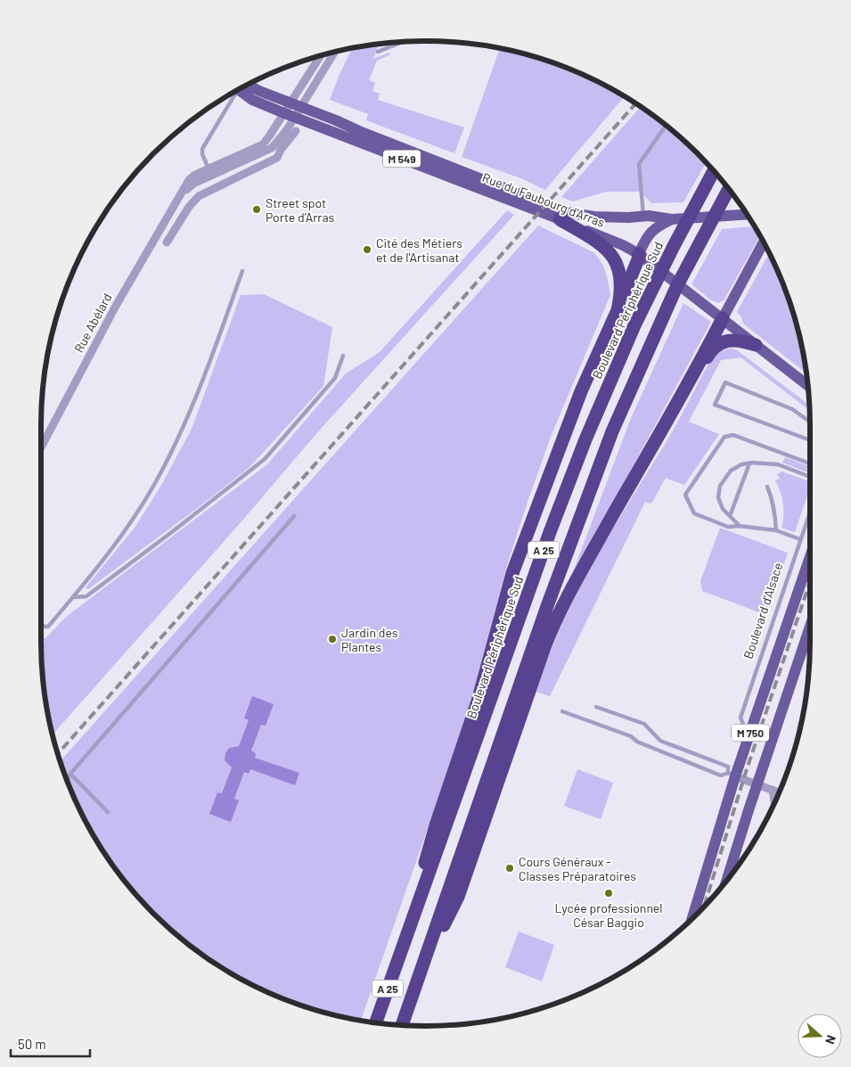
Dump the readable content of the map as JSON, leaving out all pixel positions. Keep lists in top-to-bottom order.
{
  "streets": {
    "highway": ["Boulevard Périphérique Sud", "A 25"],
    "main road": ["M 549", "Rue du Faubourg d'Arras", "M 750"],
    "street": ["Rue Abélard"],
    "lane": ["Boulevard d'Alsace"]
  },
  "crossings": [
    ["Rue du Faubourg d'Arras", "Rue Abélard"],
    ["Boulevard d'Alsace", "M 750"]
  ],
  "places": [
    "Street spot Porte d'Arras",
    "Cité des Métiers et de l'Artisanat",
    "Jardin des Plantes",
    "Cours Généraux - Classes Préparatoires",
    "Lycée professionnel César Baggio"
  ],
  "scale_bar": "50 m",
  "north": "right"
}
